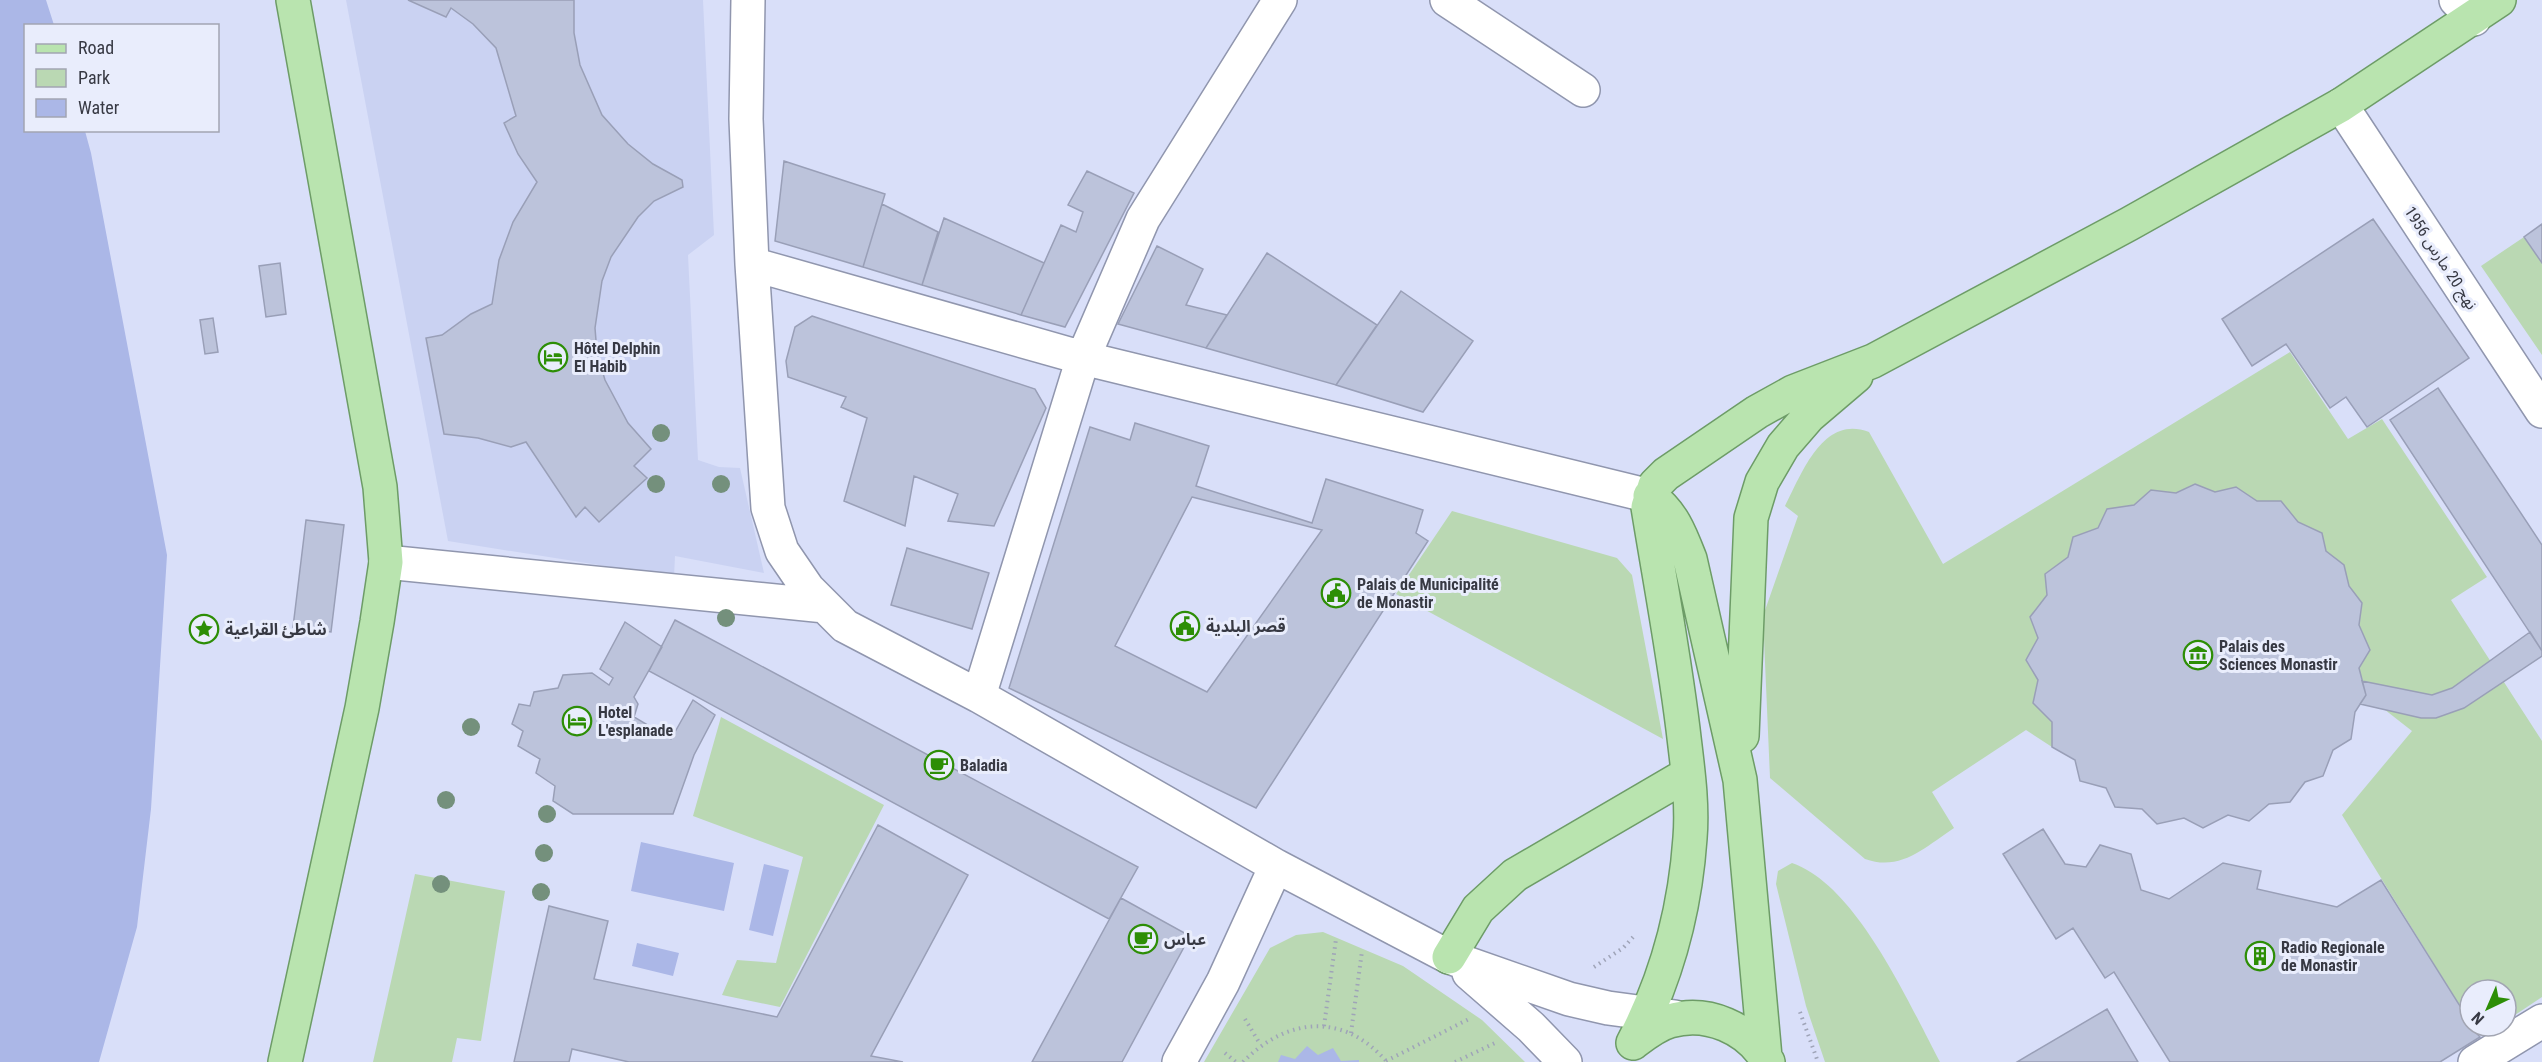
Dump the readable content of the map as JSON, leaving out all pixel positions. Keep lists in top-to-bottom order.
{
  "streets": {
    "street": ["نهج 20 مارس 1956"]
  },
  "places": {
    "hotel": ["Hôtel Delphin El Habib", "Hotel L'esplanade"],
    "public building": ["Palais de Municipalité de Monastir", "قصر البلدية"],
    "place": ["شاطئ القراعية"],
    "museum": ["Palais des Sciences Monastir"],
    "cafe": ["Baladia", "عباس"],
    "building": ["Radio Regionale de Monastir"]
  },
  "legend": ["Road", "Park", "Water"],
  "north": "bottom left"
}
